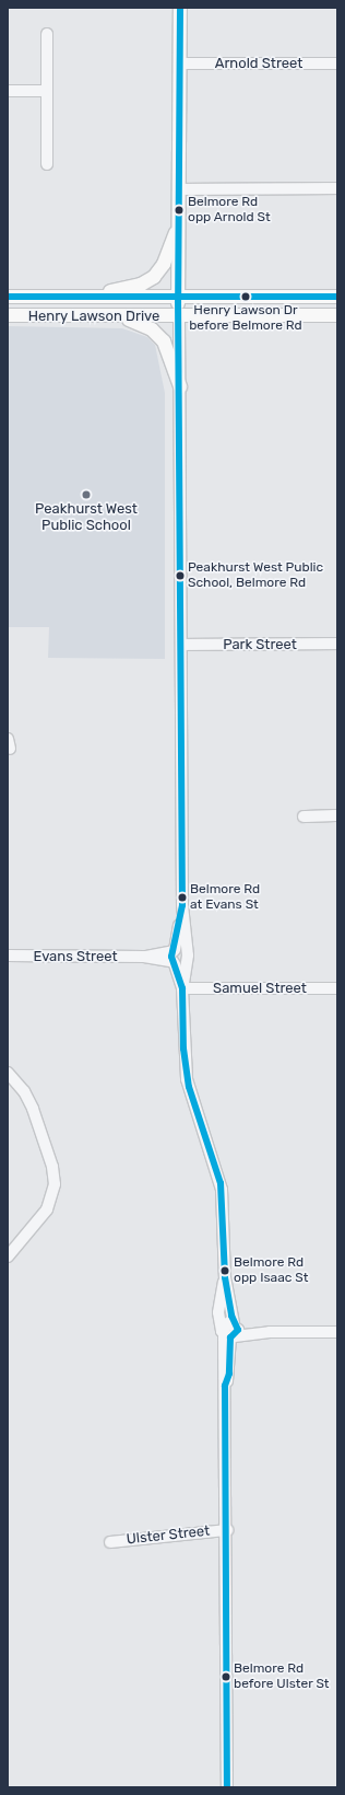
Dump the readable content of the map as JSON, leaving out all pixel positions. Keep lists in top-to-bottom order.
{
  "streets": {
    "main road": ["Henry Lawson Drive"],
    "street": [
      "Arnold Street",
      "Park Street",
      "Evans Street",
      "Samuel Street",
      "Ulster Street"
    ]
  },
  "places": [
    "Belmore Rd opp Arnold St",
    "Henry Lawson Dr before Belmore Rd",
    "Peakhurst West Public School",
    "Peakhurst West Public School, Belmore Rd",
    "Belmore Rd at Evans St",
    "Belmore Rd opp Isaac St",
    "Belmore Rd before Ulster St"
  ]
}
